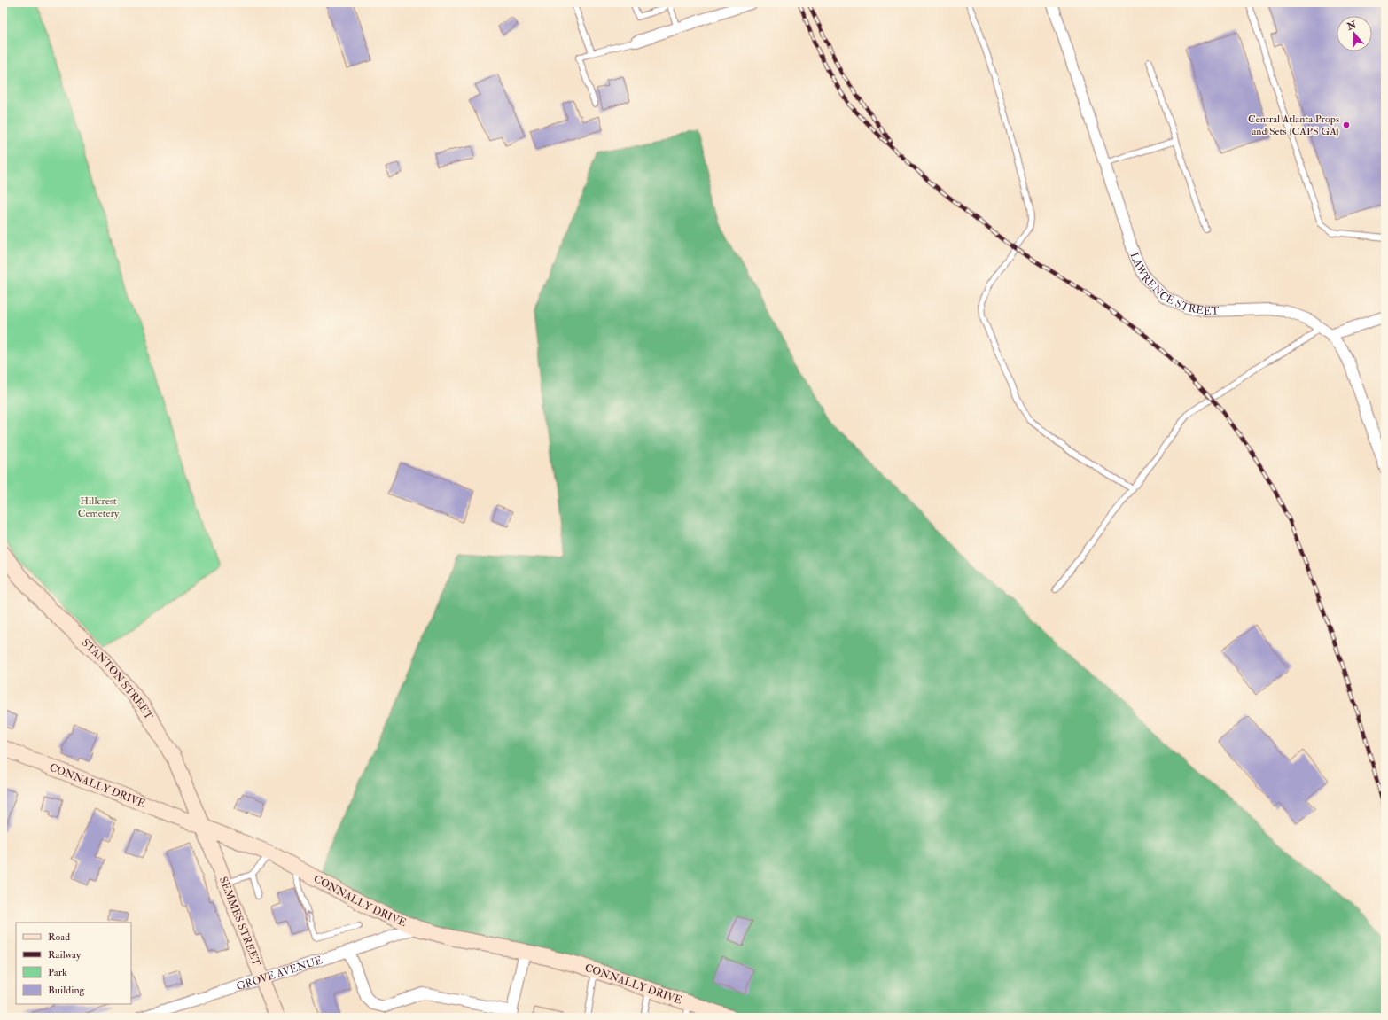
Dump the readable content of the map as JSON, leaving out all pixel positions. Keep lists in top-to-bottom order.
{
  "streets": {
    "street": [
      "LAWRENCE STREET",
      "STANTON STREET",
      "CONNALLY DRIVE",
      "SEMMES STREET",
      "GROVE AVENUE"
    ]
  },
  "crossings": [
    ["STANTON STREET", "CONNALLY DRIVE"],
    ["STANTON STREET", "SEMMES STREET"],
    ["CONNALLY DRIVE", "SEMMES STREET"],
    ["CONNALLY DRIVE", "GROVE AVENUE"],
    ["SEMMES STREET", "GROVE AVENUE"]
  ],
  "parks": ["Hillcrest Cemetery"],
  "places": ["Central Atlanta Props and Sets (CAPS GA)"],
  "legend": [
    "Road",
    "Railway",
    "Park",
    "Building"
  ],
  "north": "top"
}
